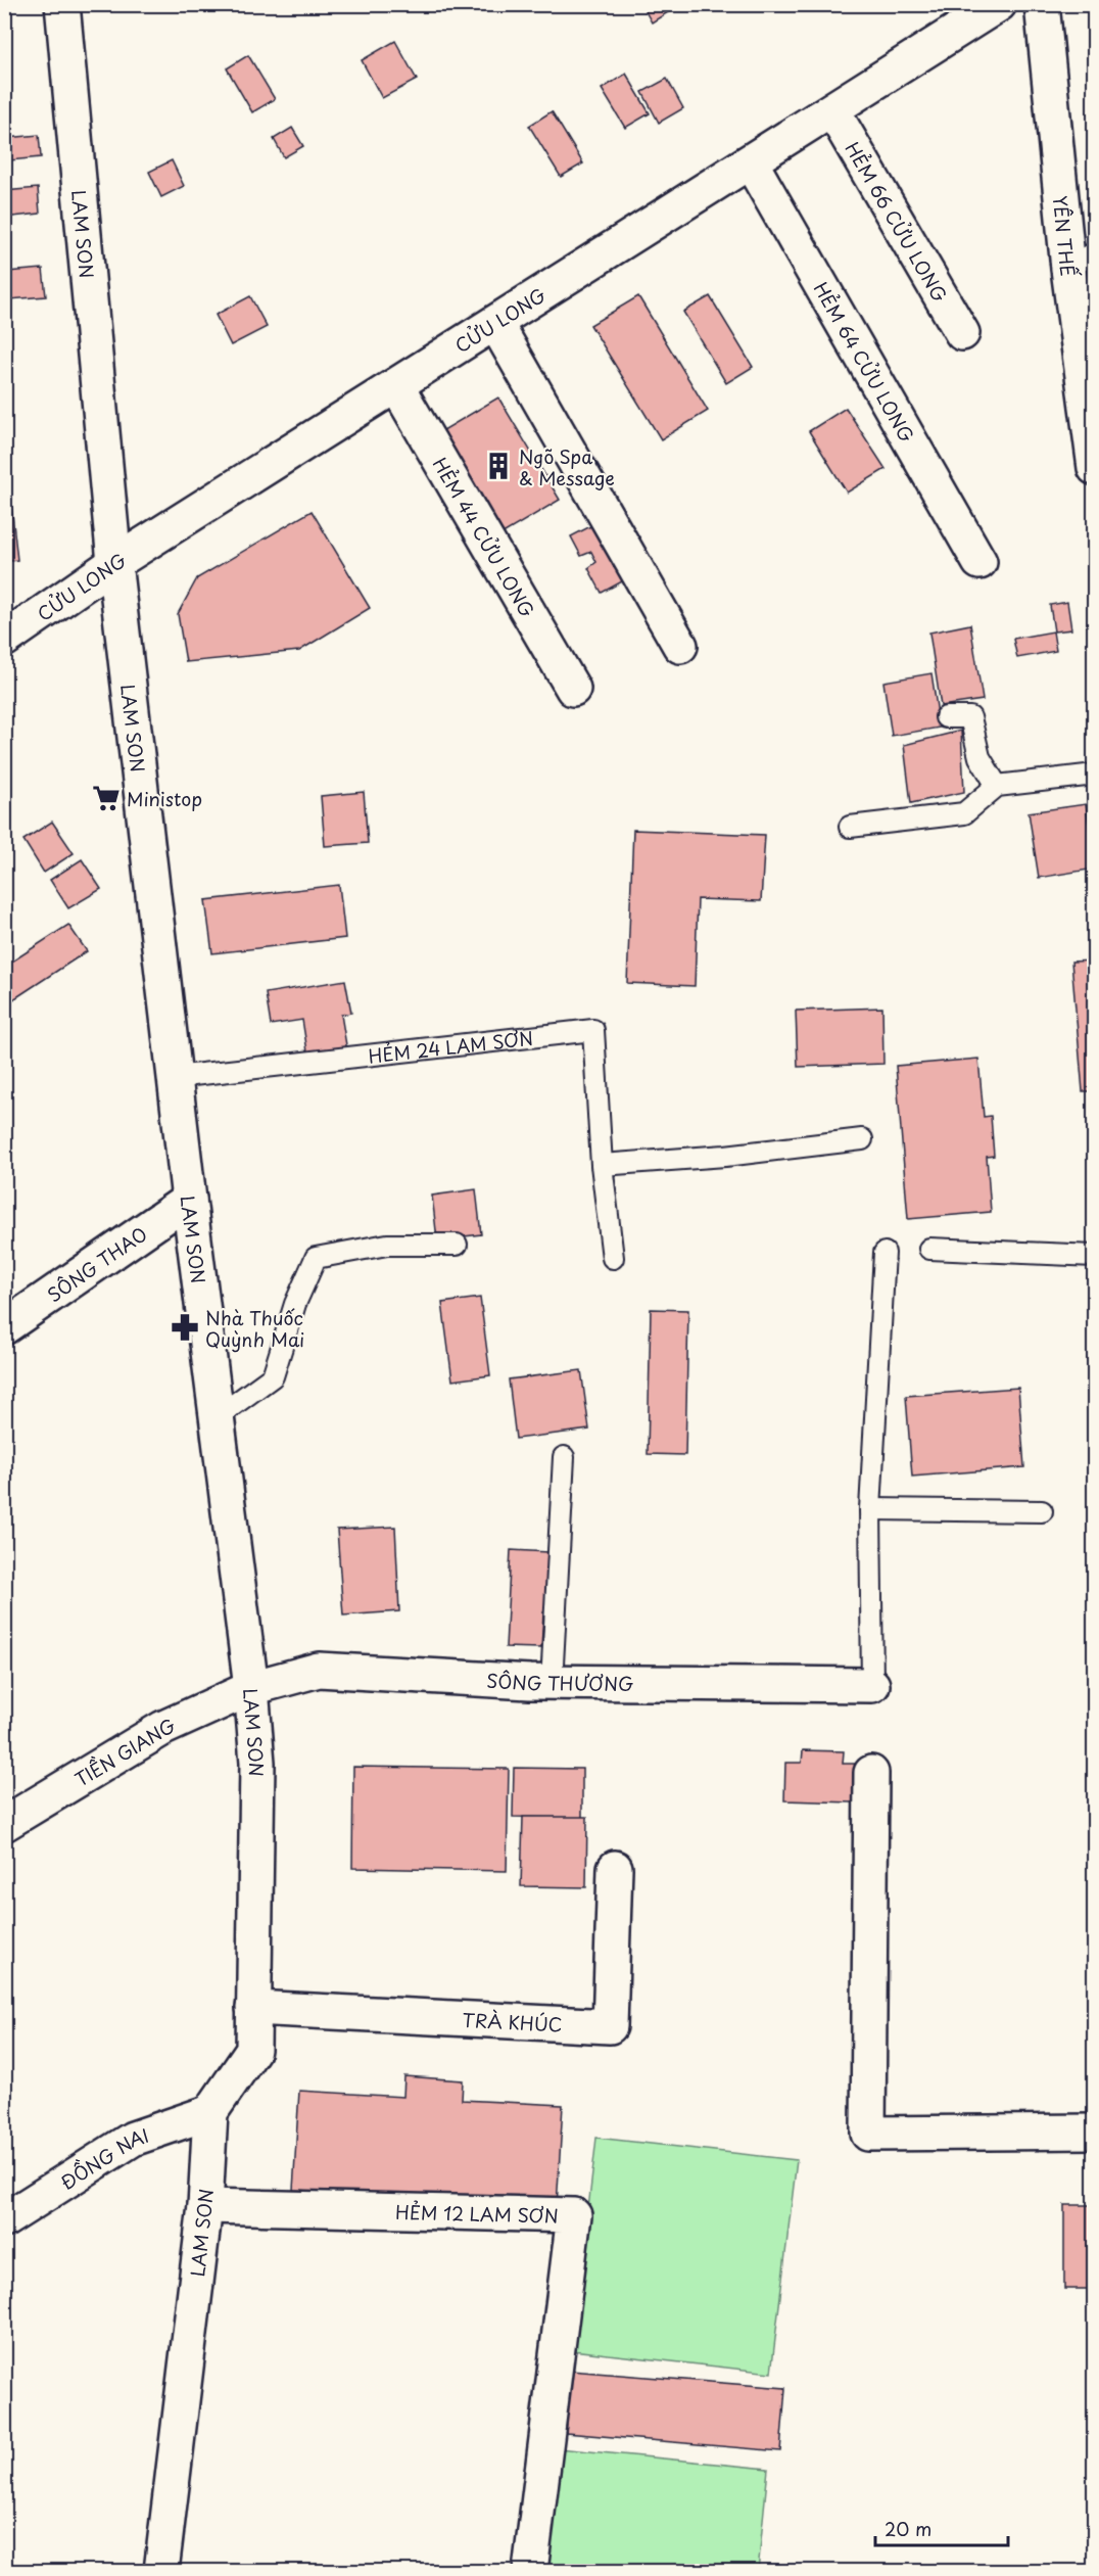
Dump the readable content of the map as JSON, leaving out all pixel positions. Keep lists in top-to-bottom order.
{
  "streets": {
    "street": [
      "HẺM 66 CỬU LONG",
      "LAM SON",
      "YÊN THẾ",
      "CỬU LONG",
      "HẺM 64 CỬU LONG",
      "HẺM 44 CỬU LONG",
      "SÔNG THAO",
      "SÔNG THƯƠNG",
      "TIỀN GIANG",
      "TRÀ KHÚC",
      "ĐỒNG NAI",
      "HẺM 12 LAM SƠN"
    ],
    "lane": ["HẺM 24 LAM SƠN"]
  },
  "crossings": [
    ["HẺM 66 CỬU LONG", "CỬU LONG"],
    ["LAM SON", "CỬU LONG"],
    ["LAM SON", "HẺM 24 LAM SƠN"],
    ["LAM SON", "SÔNG THAO"],
    ["LAM SON", "SÔNG THƯƠNG"],
    ["LAM SON", "TIỀN GIANG"],
    ["LAM SON", "TRÀ KHÚC"],
    ["LAM SON", "ĐỒNG NAI"],
    ["LAM SON", "HẺM 12 LAM SƠN"],
    ["CỬU LONG", "HẺM 64 CỬU LONG"],
    ["CỬU LONG", "HẺM 44 CỬU LONG"],
    ["SÔNG THƯƠNG", "TIỀN GIANG"]
  ],
  "places": {
    "building": ["Ngõ Spa & Message"],
    "supermarket": ["Ministop"],
    "pharmacy": ["Nhà Thuốc Quỳnh Mai"]
  },
  "scale_bar": "20 m"
}
